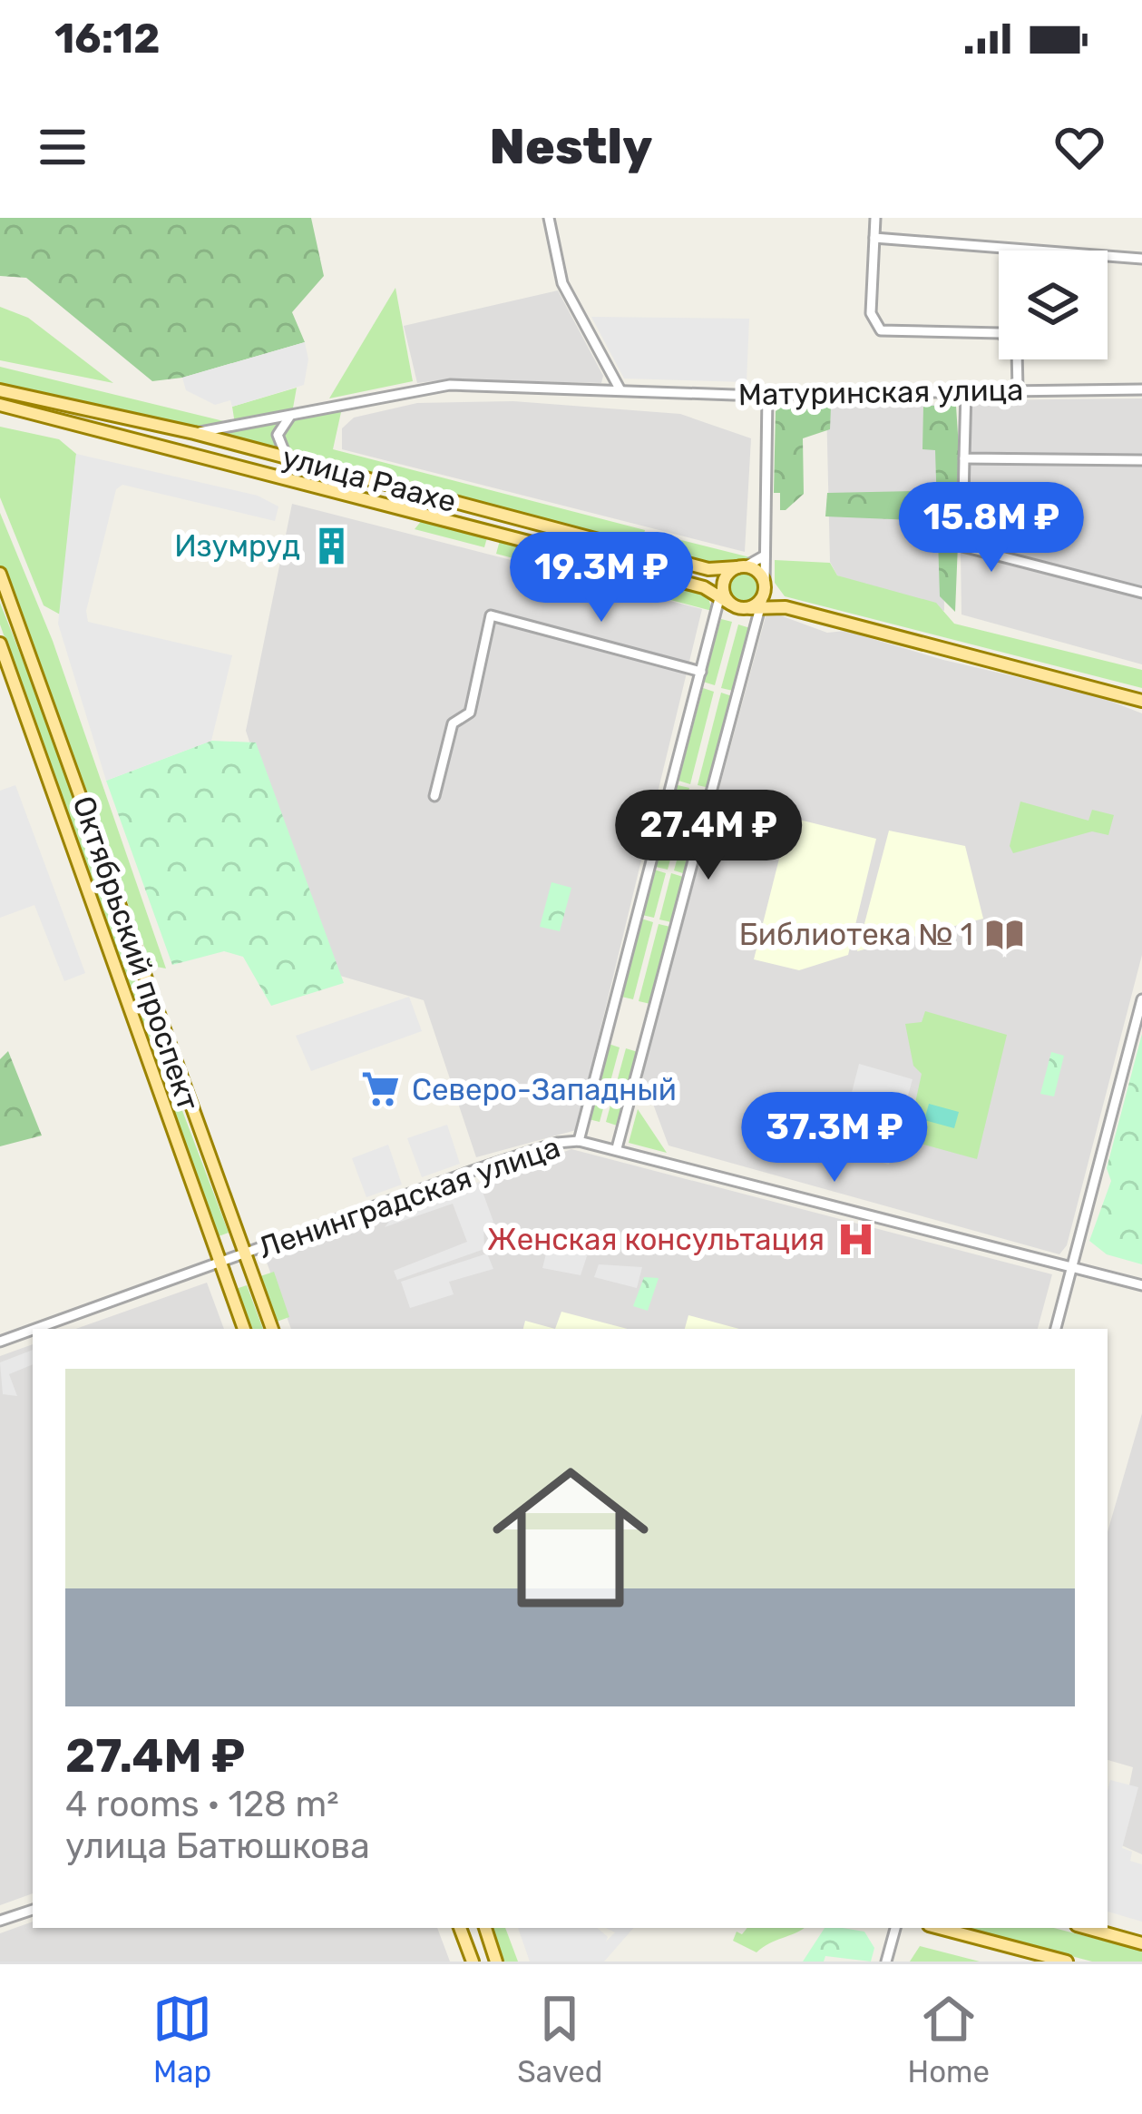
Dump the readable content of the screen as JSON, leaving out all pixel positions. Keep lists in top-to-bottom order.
{
  "streets": {
    "main road": ["улица Раахе", "Октябрьский проспект"],
    "street": ["Матуринская улица", "Ленинградская улица"]
  },
  "crossings": [
    ["Матуринская улица", "улица Раахе"],
    ["Октябрьский проспект", "Ленинградская улица"]
  ],
  "places": {
    "building": ["Изумруд"],
    "library": ["Библиотека № 1"],
    "supermarket": ["Северо-Западный"],
    "hospital": ["Женская консультация"]
  },
  "page": {
    "status": "16:12",
    "header": "Nestly",
    "price": [
      "15.8M ₽",
      "19.3M ₽",
      "27.4M ₽",
      "37.3M ₽"
    ],
    "list": [
      {
        "name": "27.4M ₽",
        "note": "4 rooms · 128 m² · улица Батюшкова"
      }
    ],
    "tabs": ["Map", "Saved", "Home"]
  }
}
